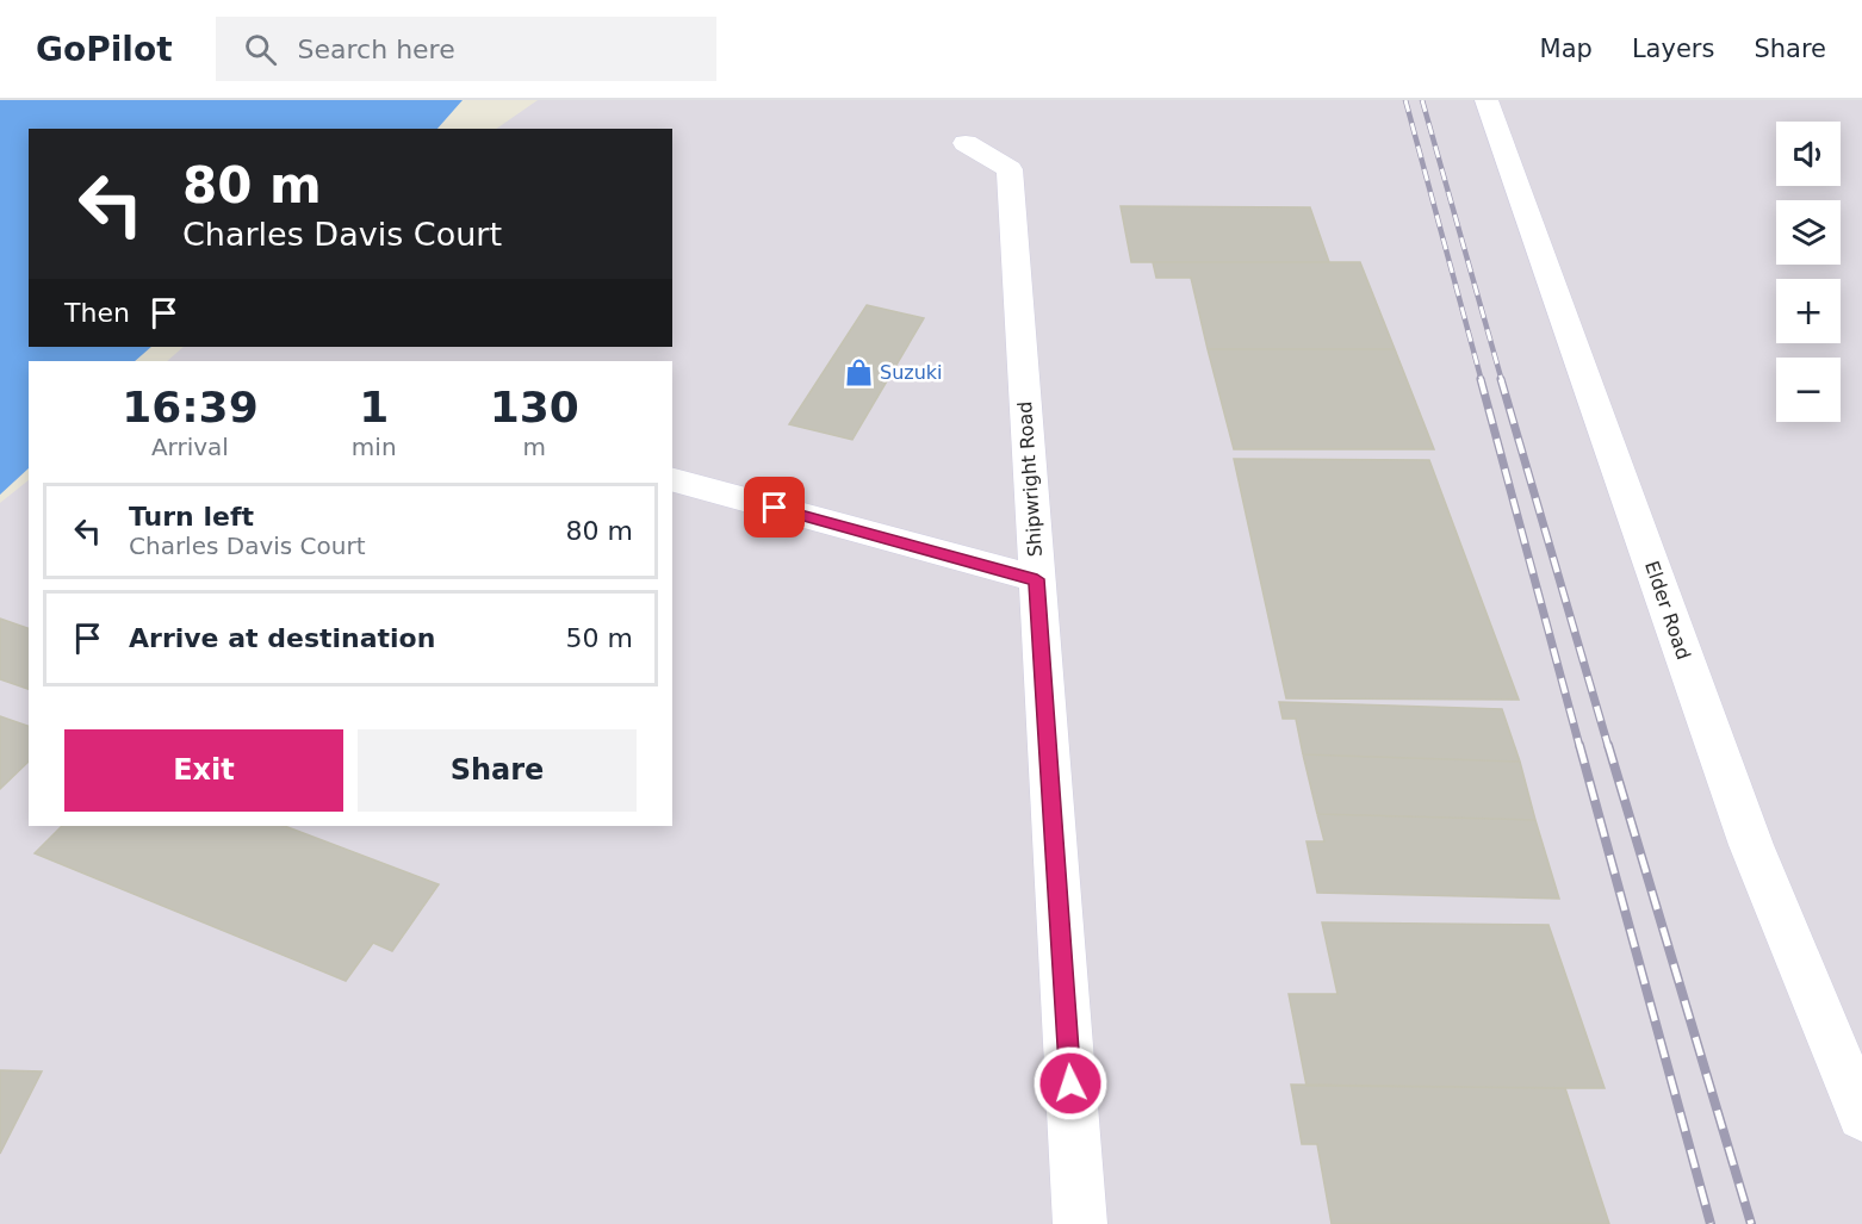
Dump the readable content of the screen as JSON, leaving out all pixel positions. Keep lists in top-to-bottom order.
{
  "streets": {
    "street": ["Shipwright Road", "Elder Road"]
  },
  "places": {
    "shop": ["Suzuki"]
  },
  "page": {
    "header": "GoPilot",
    "search": "Search here",
    "nav": ["Map", "Layers", "Share"],
    "map_buttons": ["+", "−"],
    "turn": ["80 m", "Charles Davis Court"],
    "then": "Then",
    "eta": [
      "16:39",
      "Arrival",
      "1",
      "min",
      "130",
      "m"
    ],
    "list": [
      {
        "name": "Turn left",
        "note": "Charles Davis Court",
        "value": "80 m"
      },
      {
        "name": "Arrive at destination",
        "value": "50 m"
      }
    ],
    "buttons": ["Exit", "Share"]
  }
}
